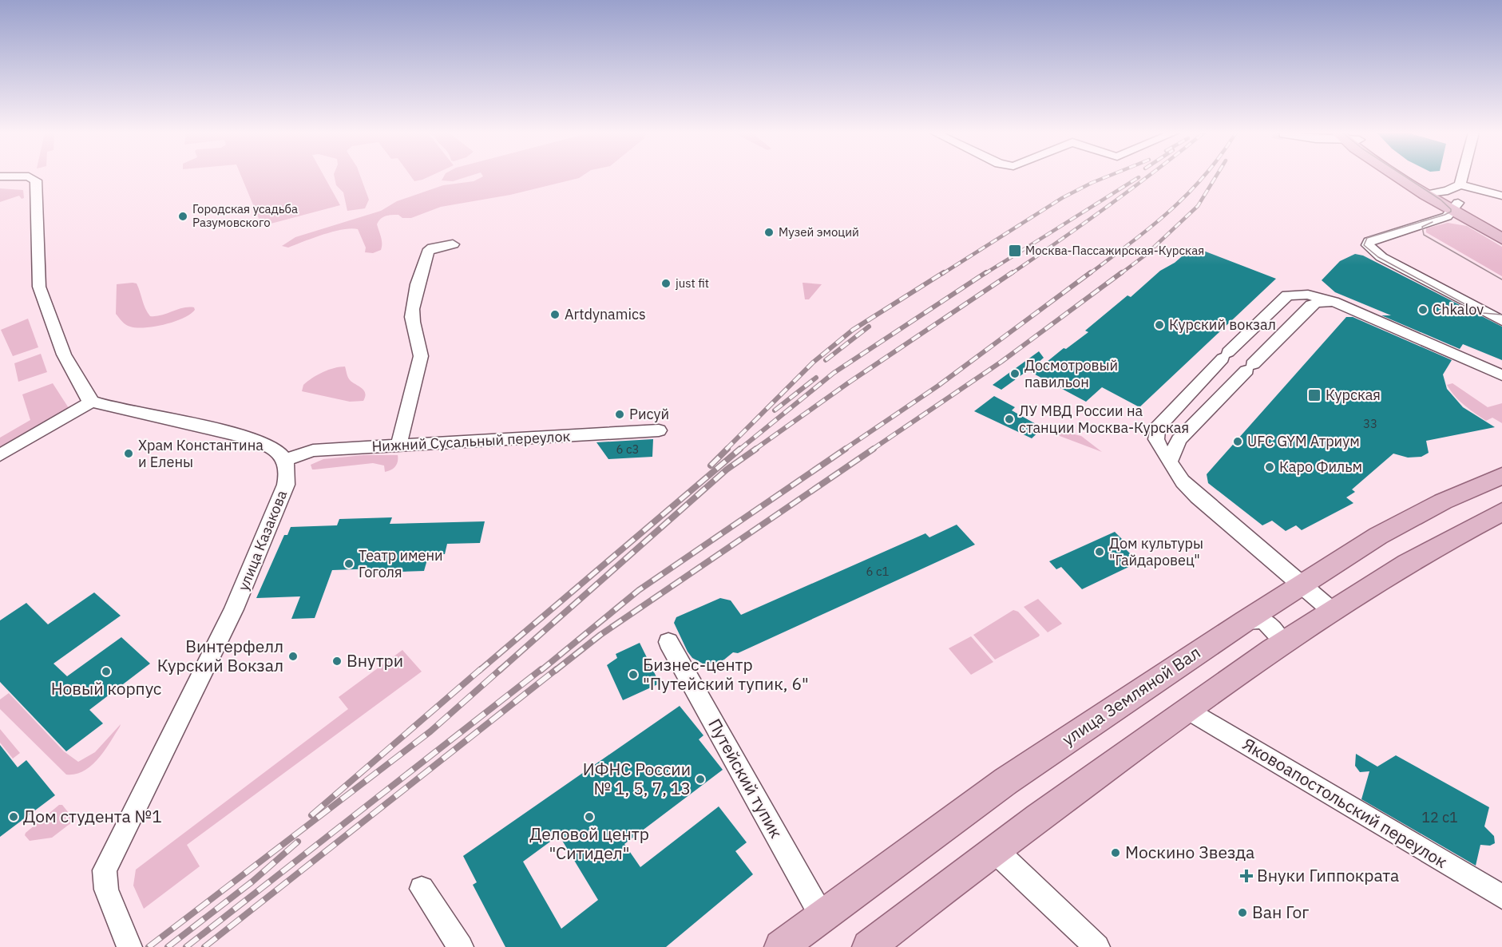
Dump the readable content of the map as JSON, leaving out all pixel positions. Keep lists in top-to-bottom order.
{
  "streets": {
    "main road": ["улица Земляной Вал"],
    "street": [
      "Нижний Сусальный переулок",
      "улица Казакова",
      "Путейский тупик",
      "Яковоапостольский переулок"
    ]
  },
  "crossings": [
    ["Нижний Сусальный переулок", "улица Казакова"],
    ["улица Земляной Вал", "Путейский тупик"]
  ],
  "places": {
    "other": [
      "Городская усадьба Разумовского",
      "Музей эмоций",
      "just fit",
      "Chkalov",
      "Artdynamics",
      "Курский вокзал",
      "Досмотровый павильон",
      "Рисуй",
      "ЛУ МВД России на станции Москва-Курская",
      "UFC GYM Атриум",
      "Храм Константина и Елены",
      "Каро Фильм",
      "Дом культуры \"Гайдаровец\"",
      "Театр имени Гоголя",
      "Винтерфелл Курский Вокзал",
      "Внутри",
      "Новый корпус",
      "Бизнес-центр \"Путейский тупик, 6\"",
      "ИФНС России № 1, 5, 7, 13",
      "Дом студента №1",
      "Деловой центр \"Ситидел\"",
      "Москино Звезда",
      "Ван Гог"
    ],
    "transit": ["Москва-Пассажирская-Курская", "Курская"],
    "health": ["Внуки Гиппократа"]
  },
  "house_numbers": [
    "33",
    "6 с3",
    "6 с1",
    "12 с1"
  ]
}
